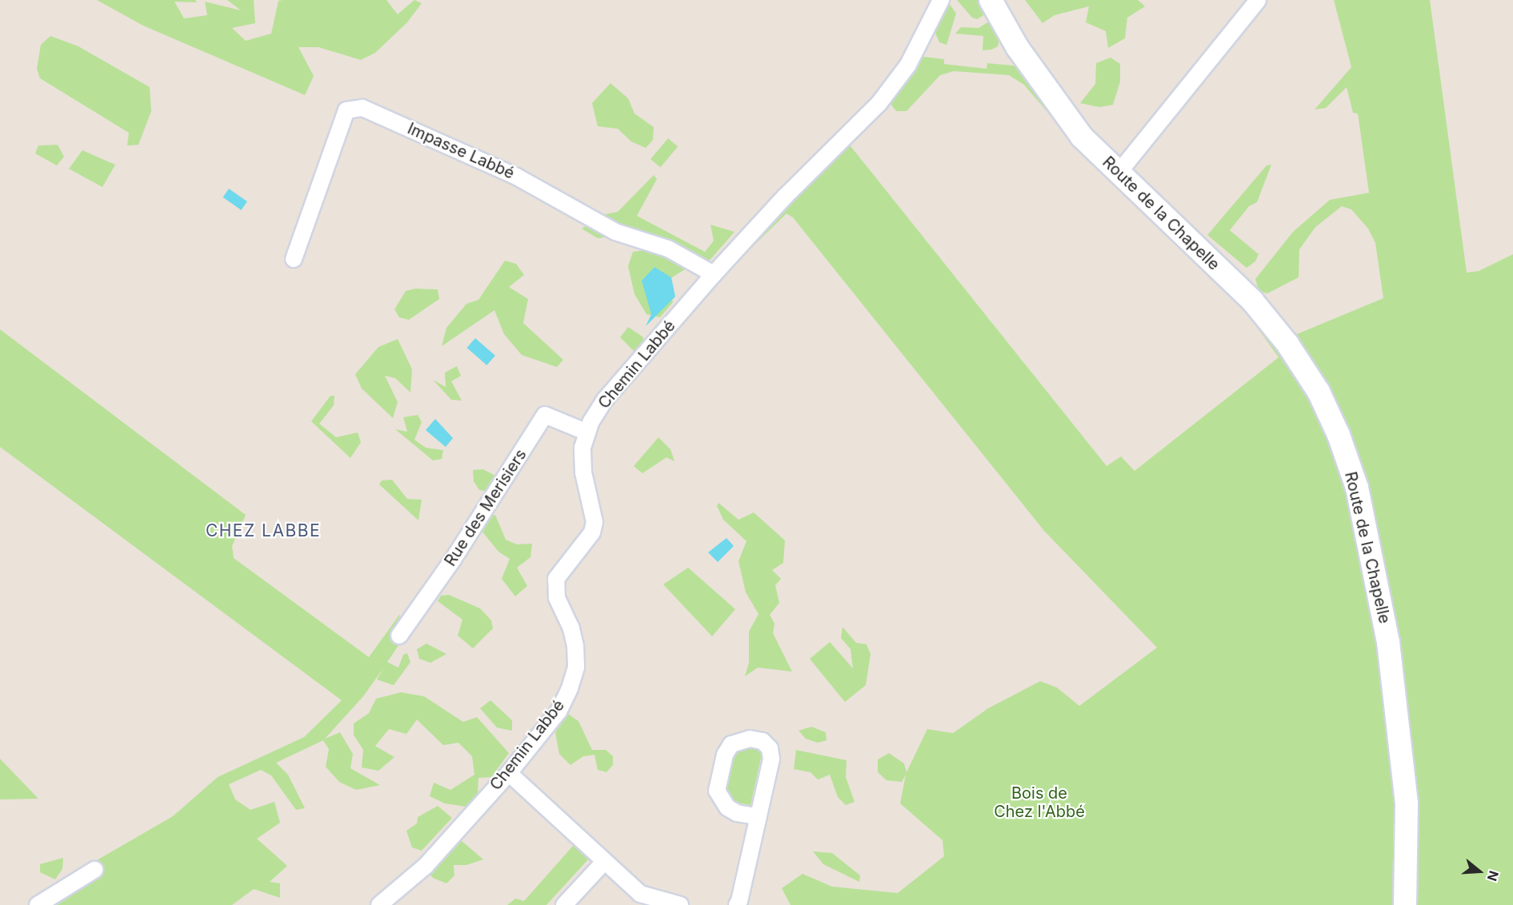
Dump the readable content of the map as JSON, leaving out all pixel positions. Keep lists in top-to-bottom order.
{
  "streets": {
    "main road": ["Route de la Chapelle"],
    "street": ["Impasse Labbé", "Chemin Labbé", "Rue des Merisiers"]
  },
  "crossings": [
    ["Impasse Labbé", "Chemin Labbé"],
    ["Chemin Labbé", "Rue des Merisiers"]
  ],
  "districts": ["CHEZ LABBE"],
  "parks": ["Bois de Chez l'Abbé"],
  "north": "right"
}
